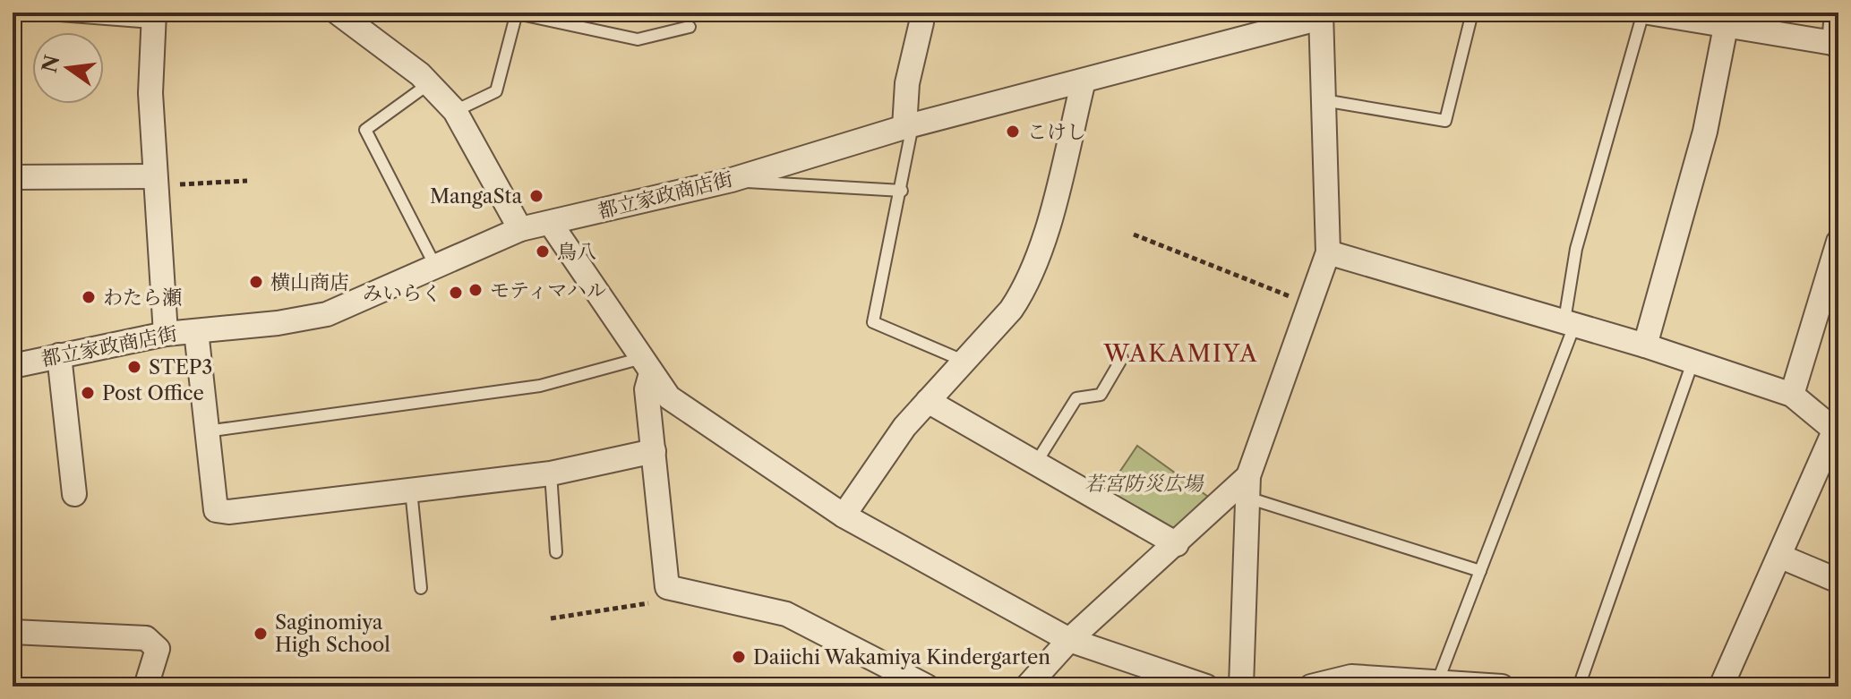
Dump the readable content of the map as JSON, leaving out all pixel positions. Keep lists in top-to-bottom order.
{
  "streets": {
    "street": ["都立家政商店街"]
  },
  "districts": ["WAKAMIYA"],
  "parks": ["若宮防災広場"],
  "places": [
    "こけし",
    "MangaSta",
    "鳥八",
    "横山商店",
    "モティマハル",
    "みいらく",
    "わたら瀬",
    "STEP3",
    "Post Office",
    "Saginomiya High School",
    "Daiichi Wakamiya Kindergarten"
  ],
  "north": "left"
}
